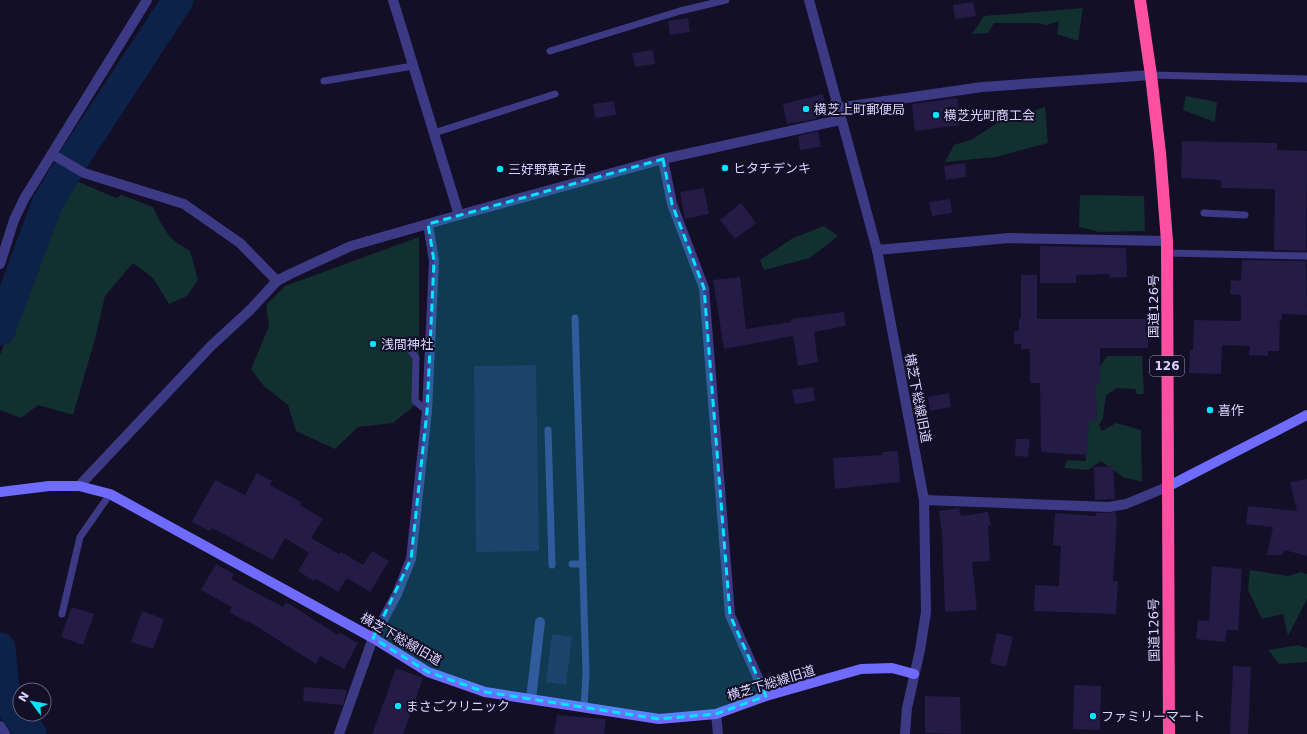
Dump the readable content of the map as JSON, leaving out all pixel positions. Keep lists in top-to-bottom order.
{
  "streets": {
    "highway": ["国道126号", "126"],
    "street": ["横芝下総線旧道"]
  },
  "places": [
    "横芝上町郵便局",
    "横芝光町商工会",
    "ヒタチデンキ",
    "三好野菓子店",
    "浅間神社",
    "喜作",
    "まさごクリニック",
    "ファミリーマート"
  ],
  "north": "top left"
}
